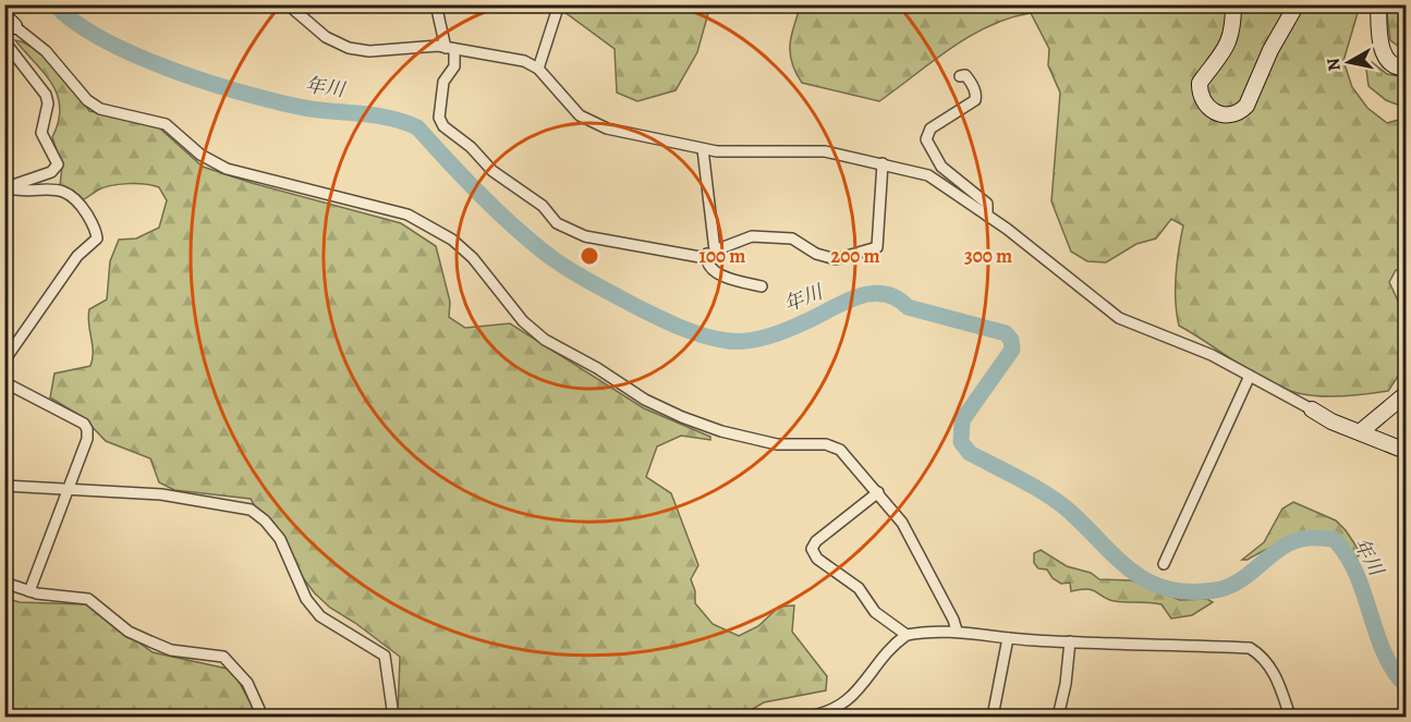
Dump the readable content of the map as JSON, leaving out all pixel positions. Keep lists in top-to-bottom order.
{
  "water": ["年川"],
  "north": "left",
  "rings": ["100 m", "200 m", "300 m"]
}
